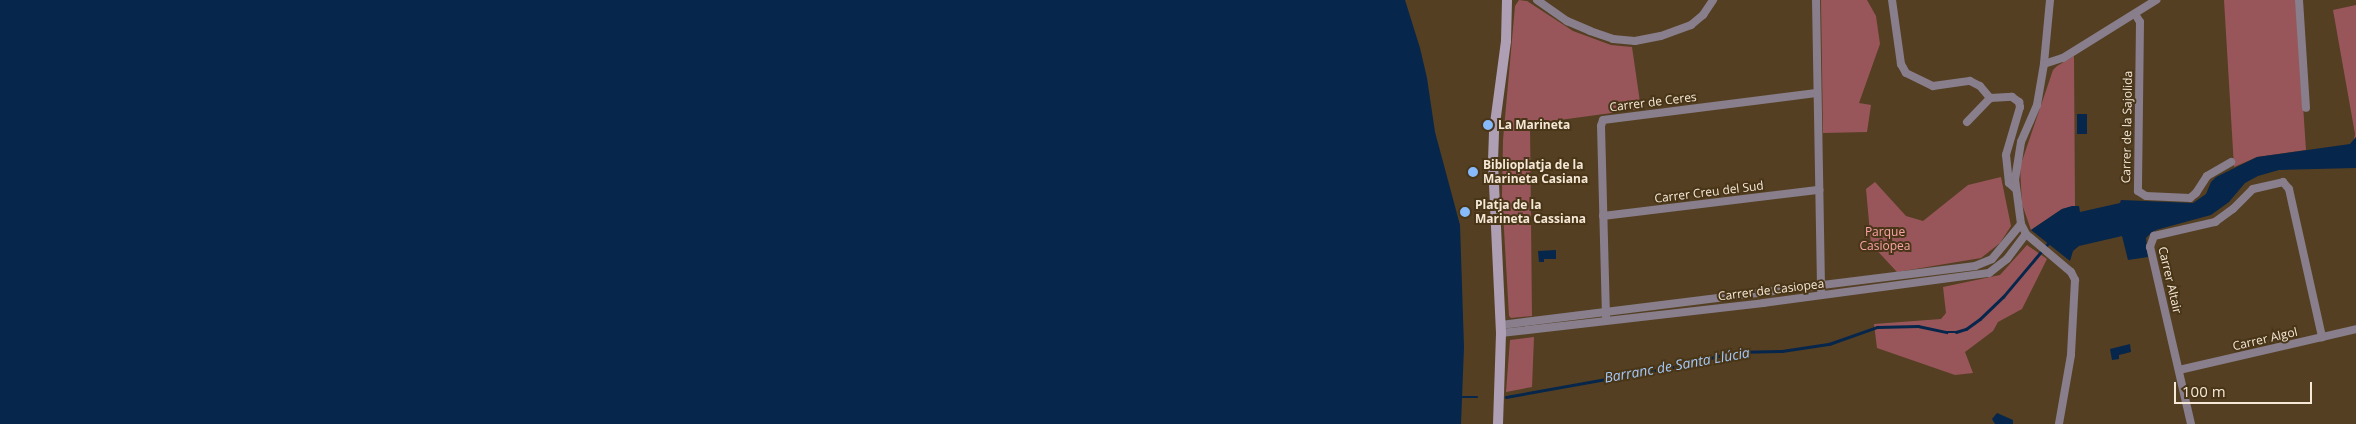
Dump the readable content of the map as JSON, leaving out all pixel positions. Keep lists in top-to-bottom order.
{
  "streets": {
    "street": [
      "Carrer de Ceres",
      "Carrer de la Sajolida",
      "Carrer Creu del Sud",
      "Carrer Altair",
      "Carrer de Casiopea",
      "Carrer Algol"
    ]
  },
  "crossings": [
    ["Carrer de Ceres", "Carrer Creu del Sud"],
    ["Carrer de Ceres", "Carrer de Casiopea"],
    ["Carrer Altair", "Carrer Algol"]
  ],
  "water": ["Barranc de Santa Llúcia"],
  "parks": ["Parque Casiopea"],
  "places": ["La Marineta", "Biblioplatja de la Marineta Casiana", "Platja de la Marineta Cassiana"],
  "scale_bar": "100 m"
}
